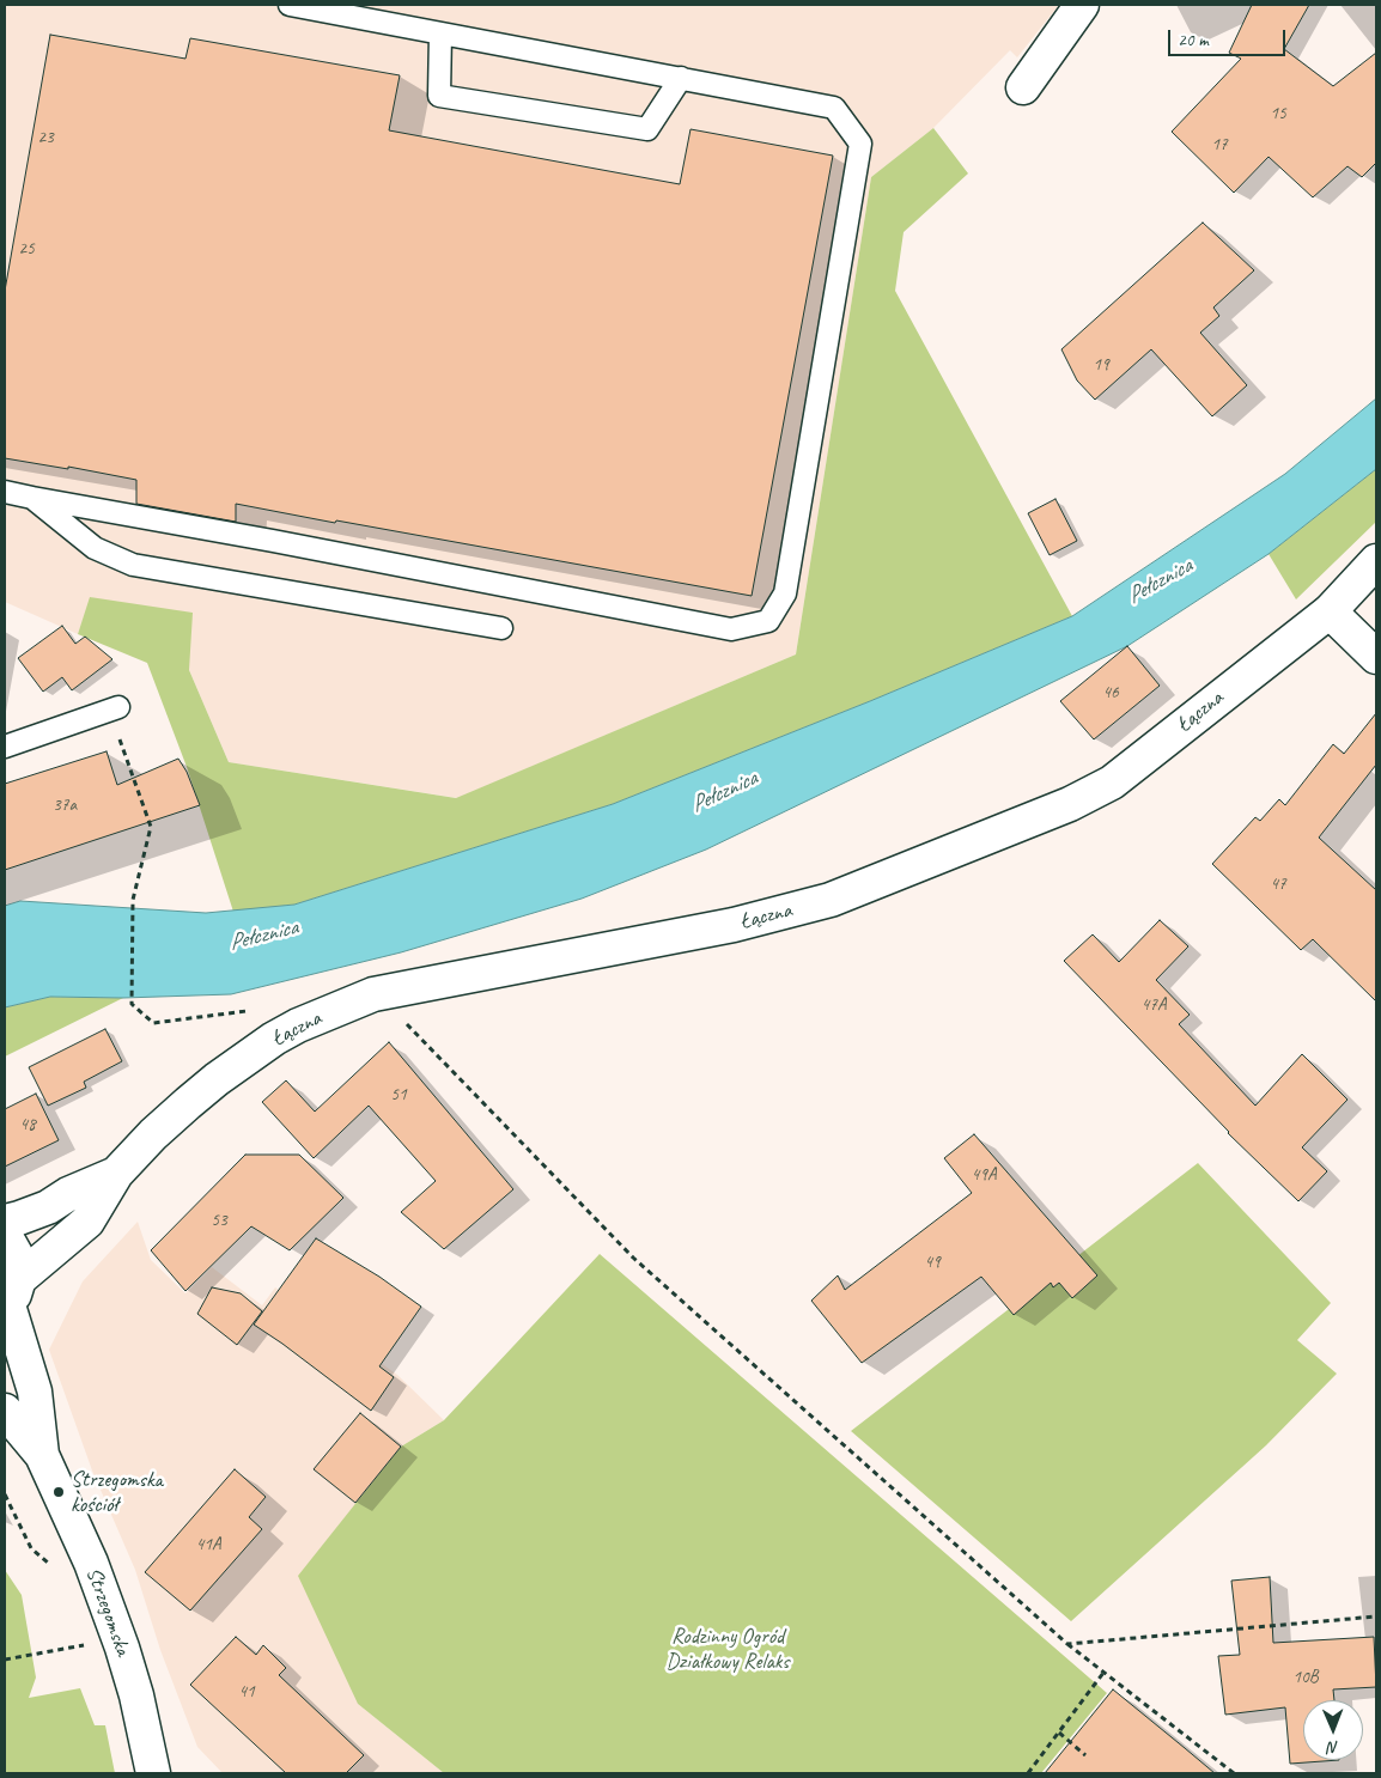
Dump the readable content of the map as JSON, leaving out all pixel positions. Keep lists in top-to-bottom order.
{
  "streets": {
    "street": ["Łączna", "Strzegomska"]
  },
  "water": ["Pełcznica"],
  "parks": ["Rodzinny Ogród Działkowy Relaks"],
  "places": ["Strzegomska kościół"],
  "house_numbers": [
    "15",
    "23",
    "17",
    "25",
    "19",
    "46",
    "37a",
    "47",
    "47A",
    "51",
    "48",
    "49A",
    "53",
    "49",
    "41A",
    "10B",
    "41"
  ],
  "scale_bar": "20 m",
  "north": "bottom"
}
